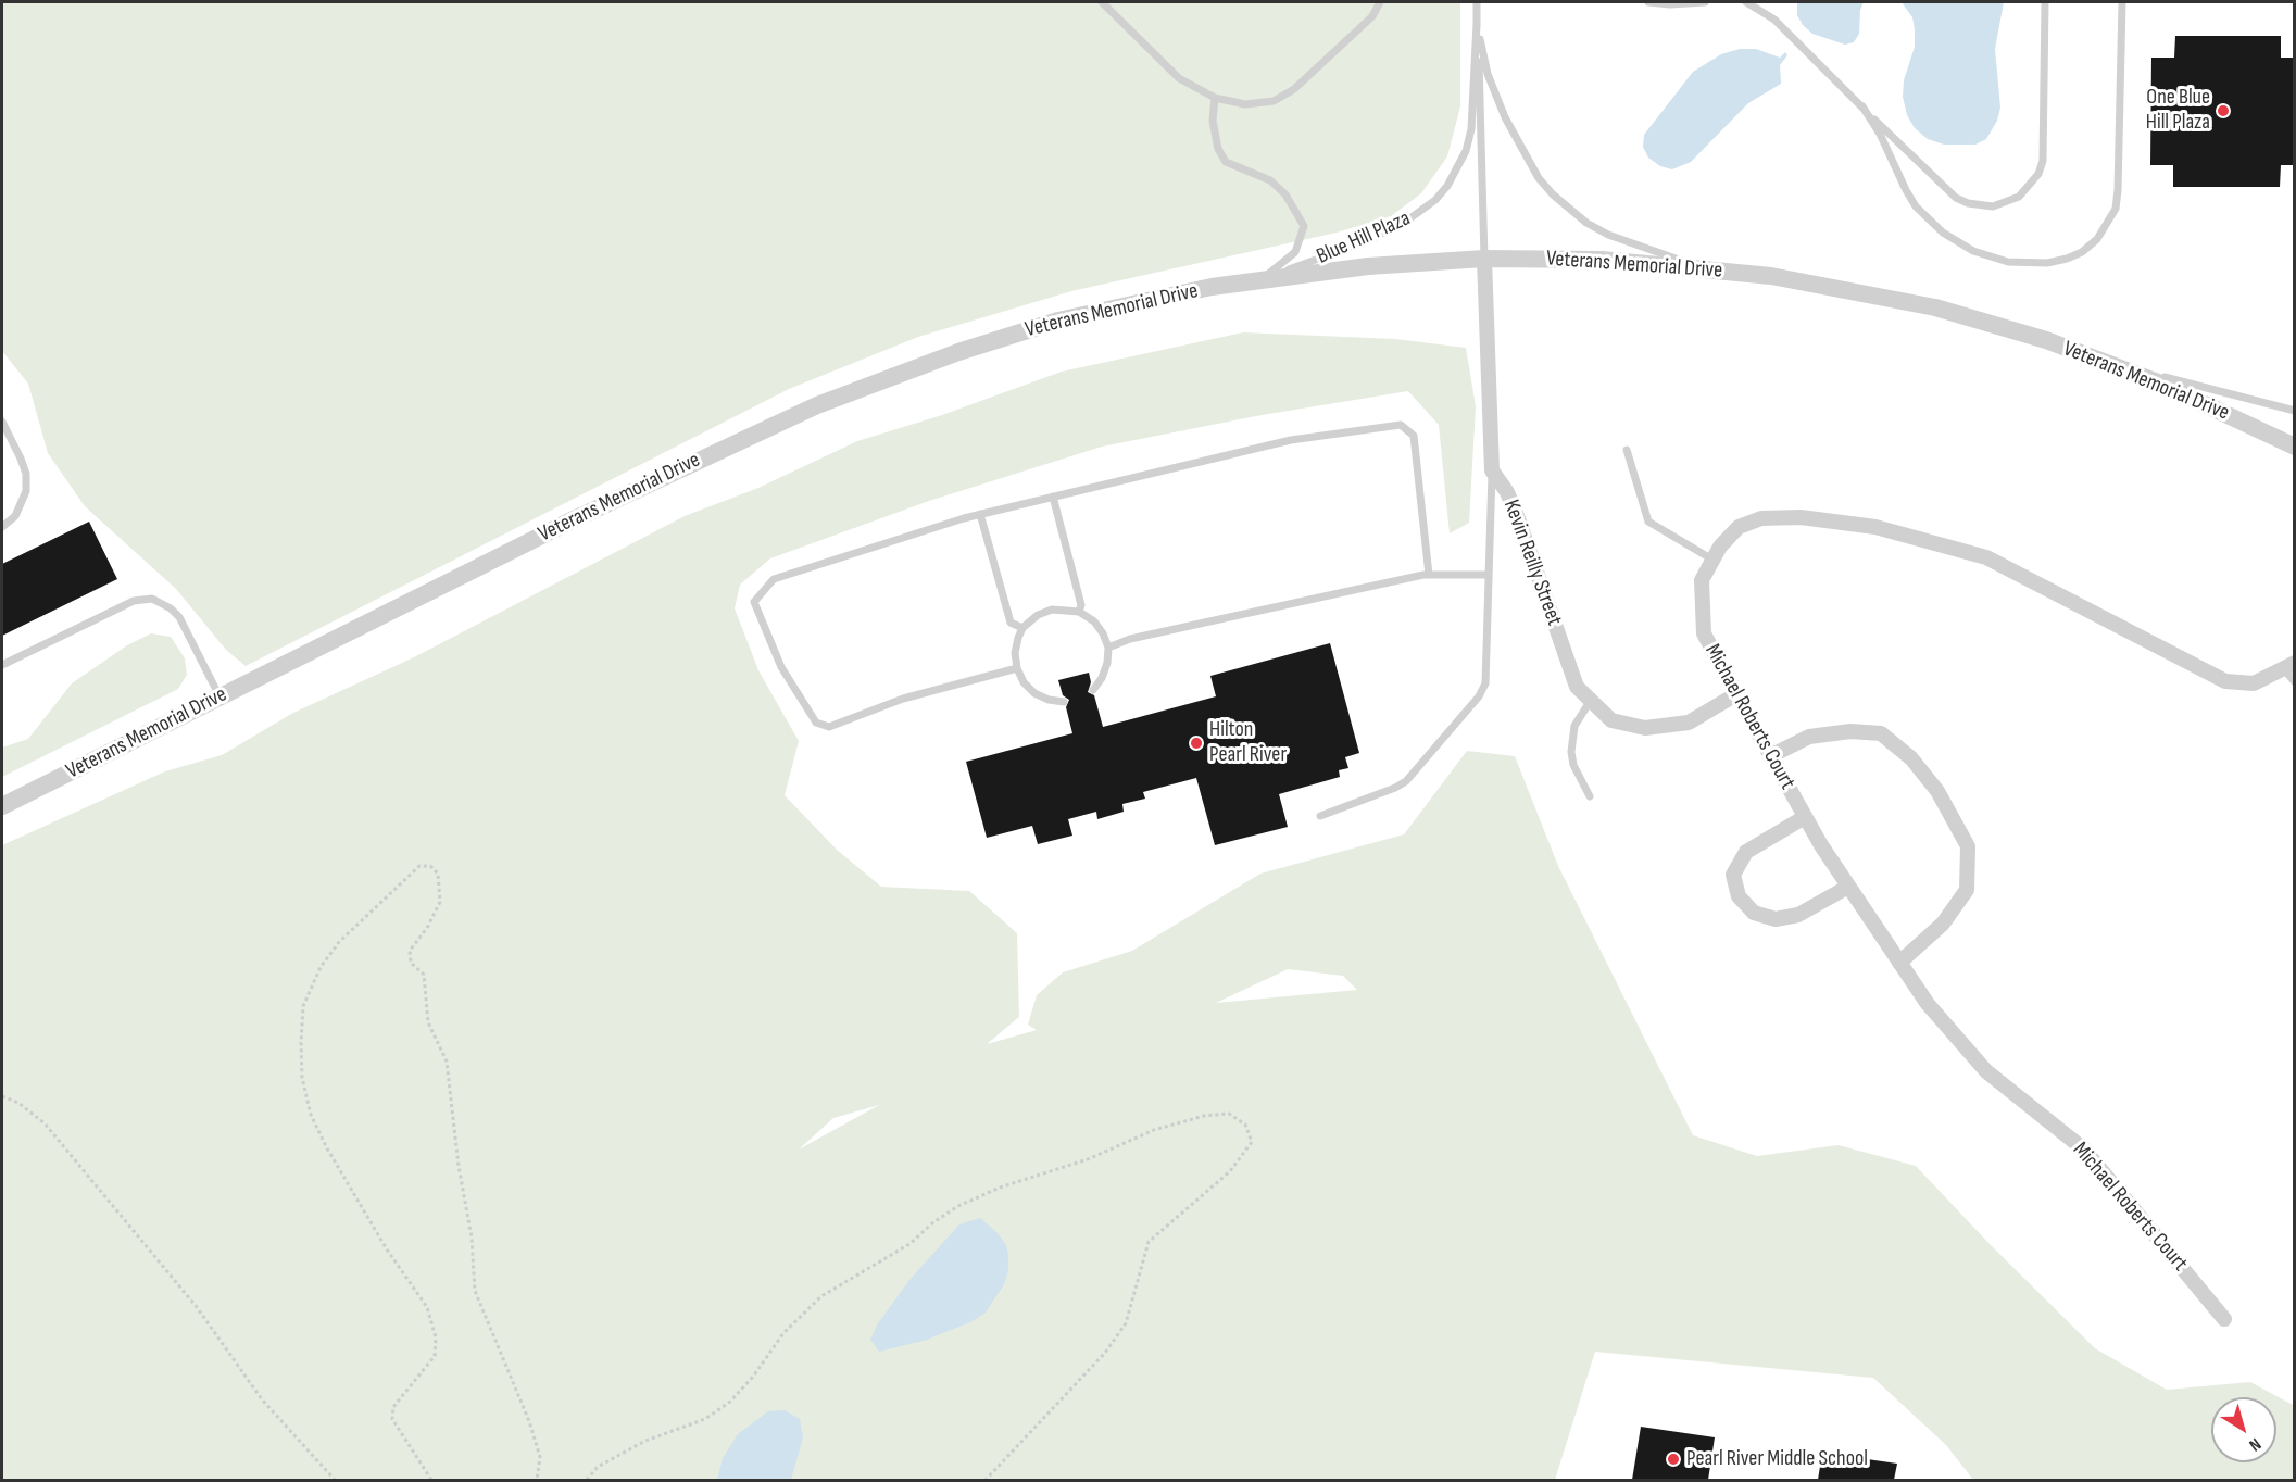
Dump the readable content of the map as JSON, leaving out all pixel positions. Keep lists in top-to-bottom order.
{
  "streets": {
    "street": ["Veterans Memorial Drive", "Kevin Reilly Street", "Michael Roberts Court"],
    "lane": ["Blue Hill Plaza"]
  },
  "crossings": [
    ["Blue Hill Plaza", "Veterans Memorial Drive"],
    ["Kevin Reilly Street", "Michael Roberts Court"]
  ],
  "places": ["One Blue Hill Plaza", "Hilton Pearl River", "Pearl River Middle School"],
  "north": "bottom right"
}
